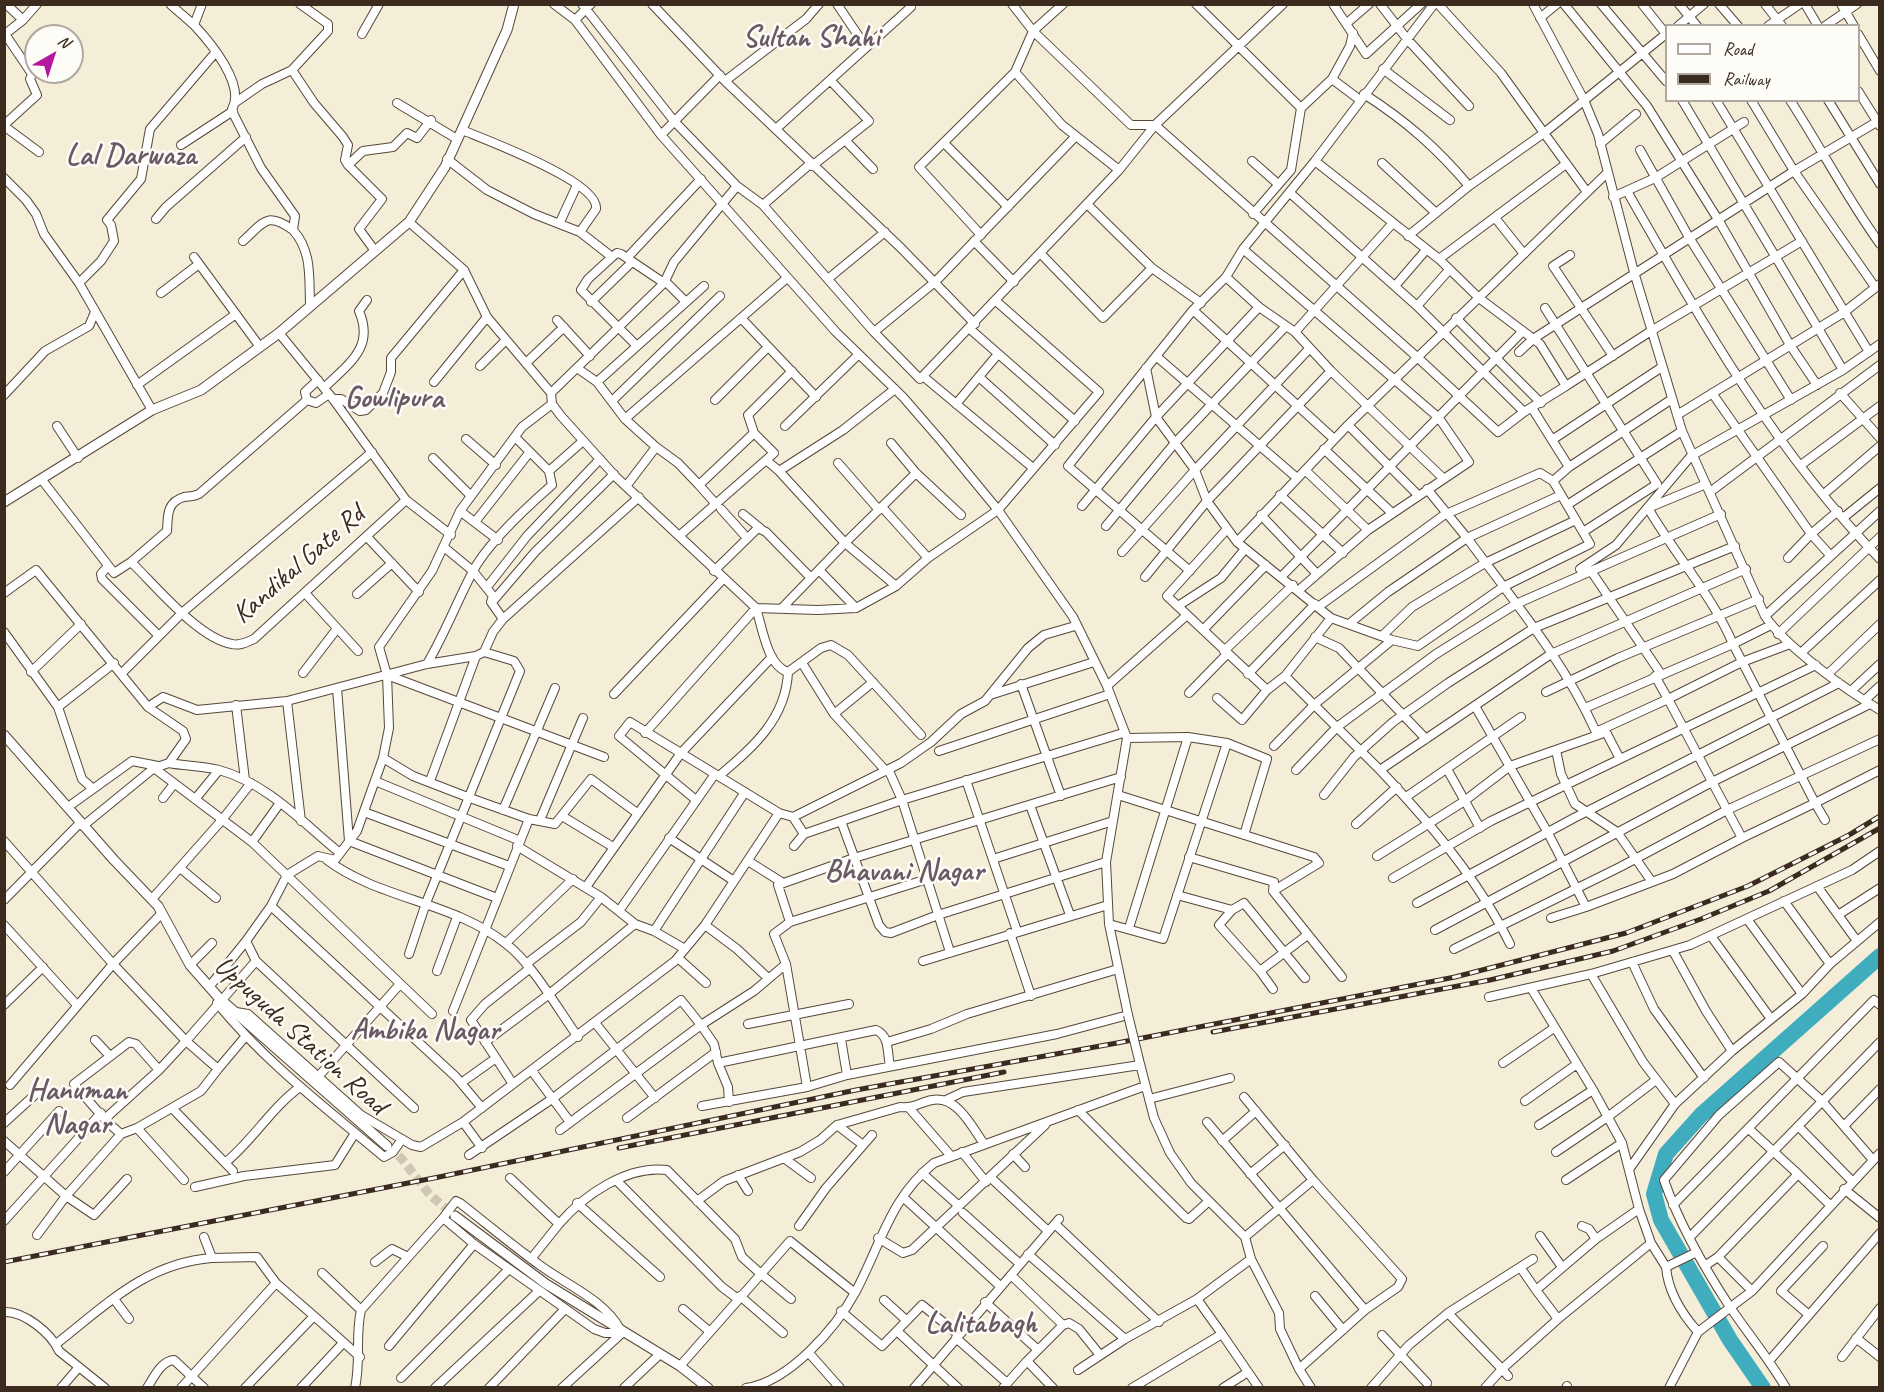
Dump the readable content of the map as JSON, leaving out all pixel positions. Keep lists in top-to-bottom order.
{
  "streets": {
    "street": ["Kandikal Gate Rd", "Uppuguda Station Road"]
  },
  "districts": [
    "Sultan Shahi",
    "Lal Darwaza",
    "Gowlipura",
    "Bhavani Nagar",
    "Ambika Nagar",
    "Hanuman Nagar",
    "Lalitabagh"
  ],
  "legend": ["Road", "Railway"],
  "north": "top right"
}
